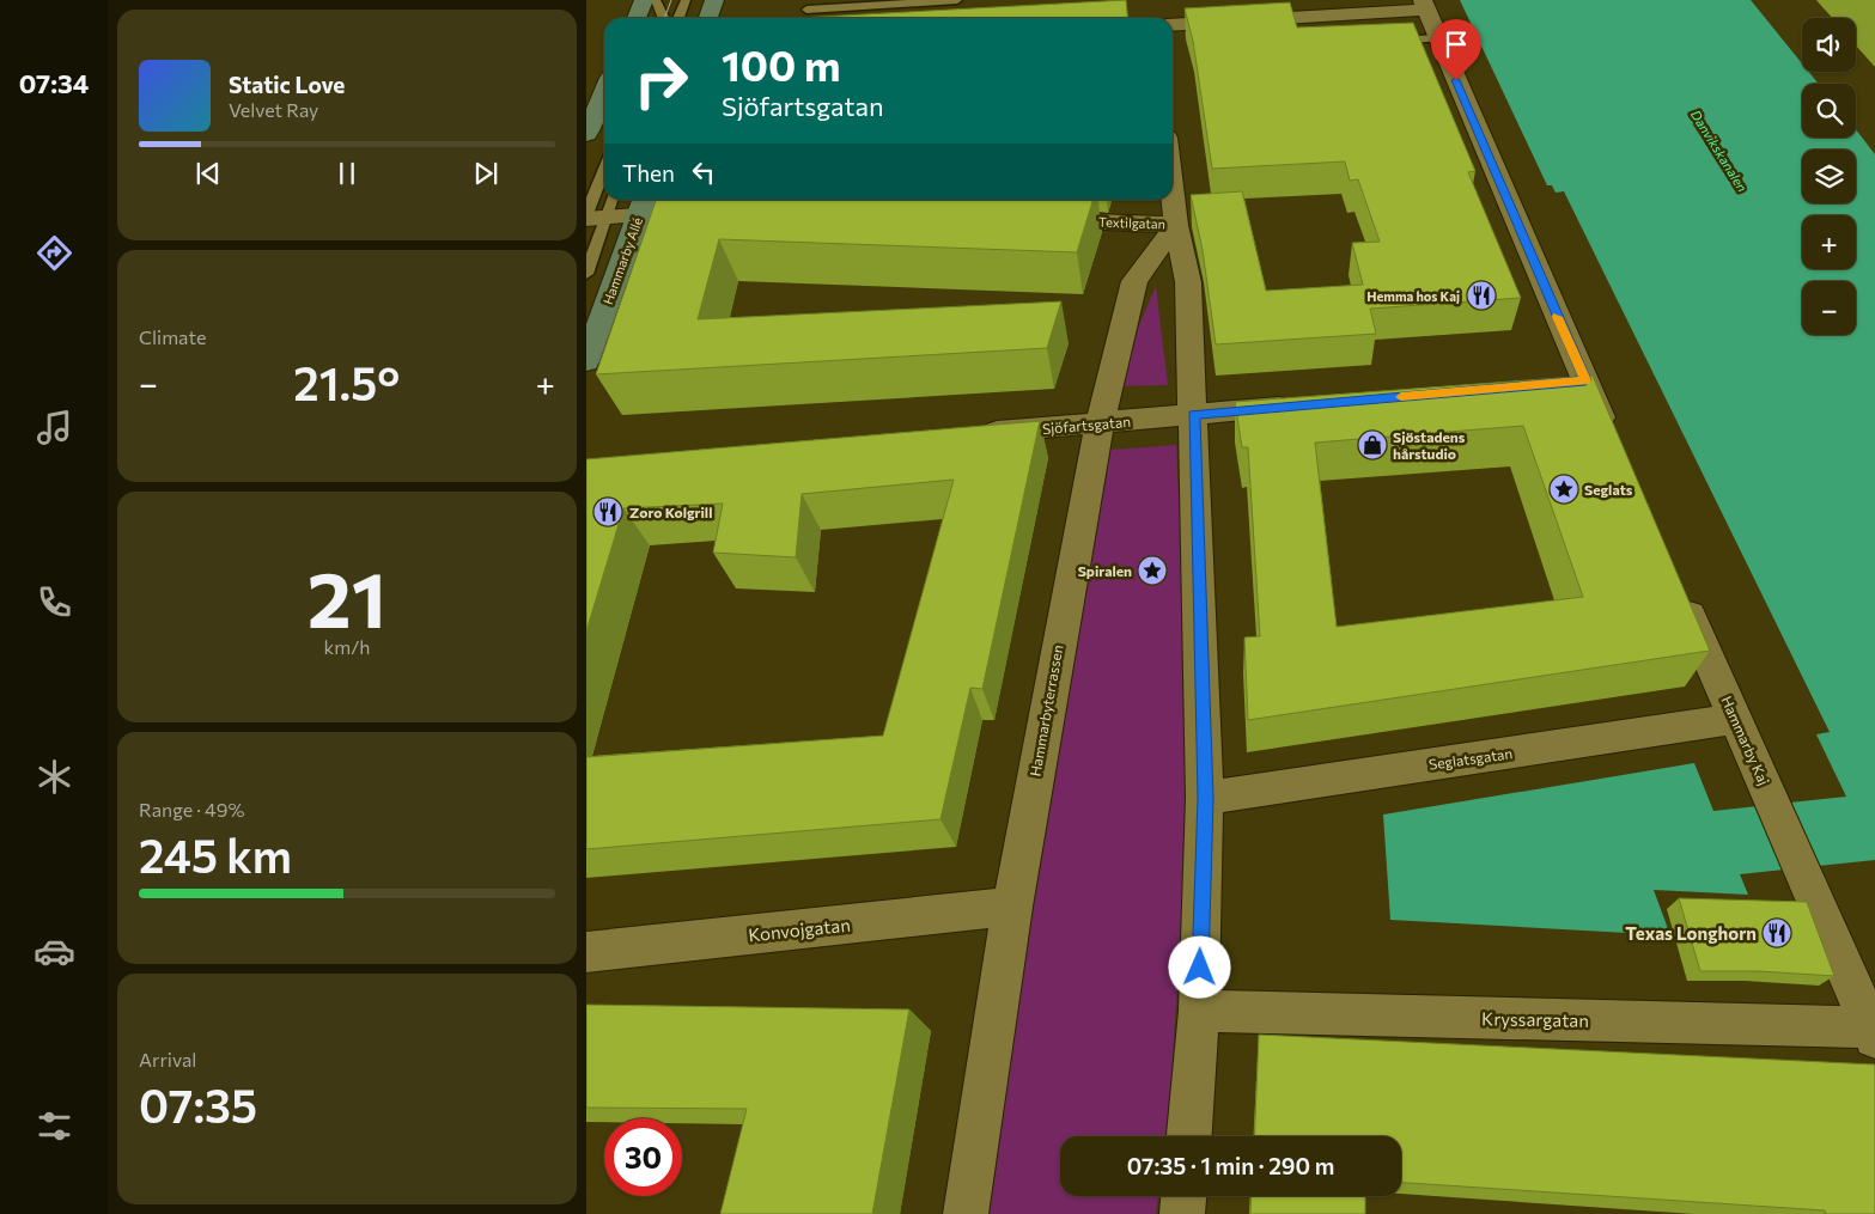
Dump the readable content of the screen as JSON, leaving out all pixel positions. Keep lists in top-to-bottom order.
{
  "streets": {
    "street": [
      "Textilgatan",
      "Hammarby Allé",
      "Sjöfartsgatan",
      "Hammarbyterrassen",
      "Hammarby Kaj",
      "Seglatsgatan",
      "Konvojgatan",
      "Kryssargatan"
    ]
  },
  "crossings": [
    ["Textilgatan", "Hammarbyterrassen"],
    ["Sjöfartsgatan", "Hammarbyterrassen"],
    ["Hammarbyterrassen", "Konvojgatan"],
    ["Hammarby Kaj", "Seglatsgatan"],
    ["Hammarby Kaj", "Kryssargatan"]
  ],
  "water": ["Danvikskanalen"],
  "places": {
    "restaurant": ["Hemma hos Kaj", "Zoro Kolgrill", "Texas Longhorn"],
    "shop": ["Sjöstadens hårstudio"],
    "place": ["Seglats", "Spiralen"]
  },
  "page": {
    "tabs": "07:34",
    "map_buttons": ["+", "−"],
    "turn": ["100 m", "Sjöfartsgatan"],
    "song": ["Static Love", "Velvet Ray"],
    "then": "Then",
    "tile": [
      "Climate",
      ["21", "km/h"],
      ["Range · 49%", "245 km"],
      ["Arrival", "07:35"]
    ],
    "heat": ["−", "21.5°", "+"],
    "limit": "30",
    "trip": "07:35 · 1 min · 290 m"
  }
}
